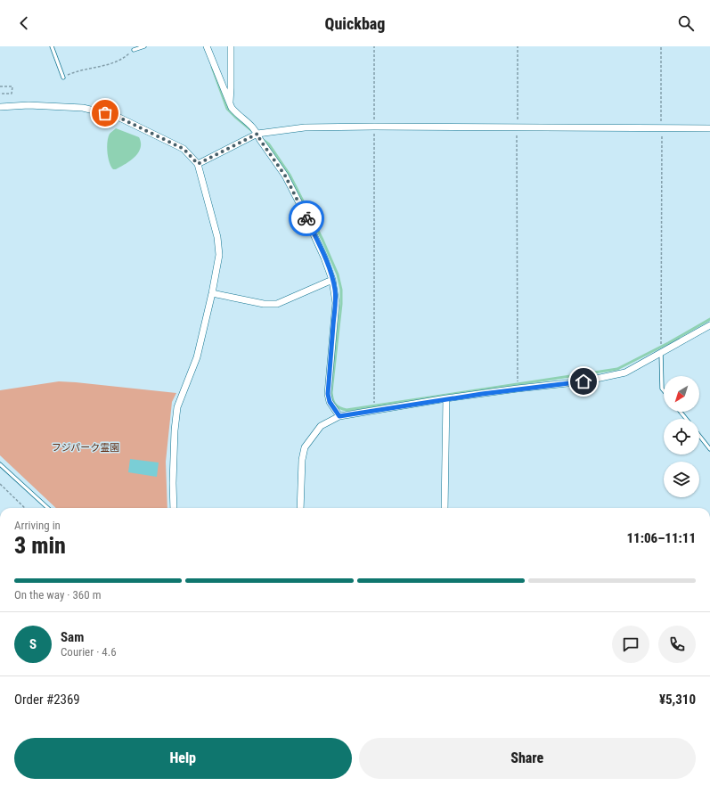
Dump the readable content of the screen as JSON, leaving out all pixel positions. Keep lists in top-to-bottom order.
{
  "parks": ["フジパーク霊園"],
  "north": "bottom left",
  "page": {
    "header": "Quickbag",
    "heading": ["3 min", "Arriving in", "11:06–11:11"],
    "panel": [
      "Sam",
      "Courier · 4.6",
      "Order #2369",
      "¥5,310"
    ],
    "bar": "On the way · 360 m",
    "round": "S",
    "buttons": ["Help", "Share"]
  }
}
